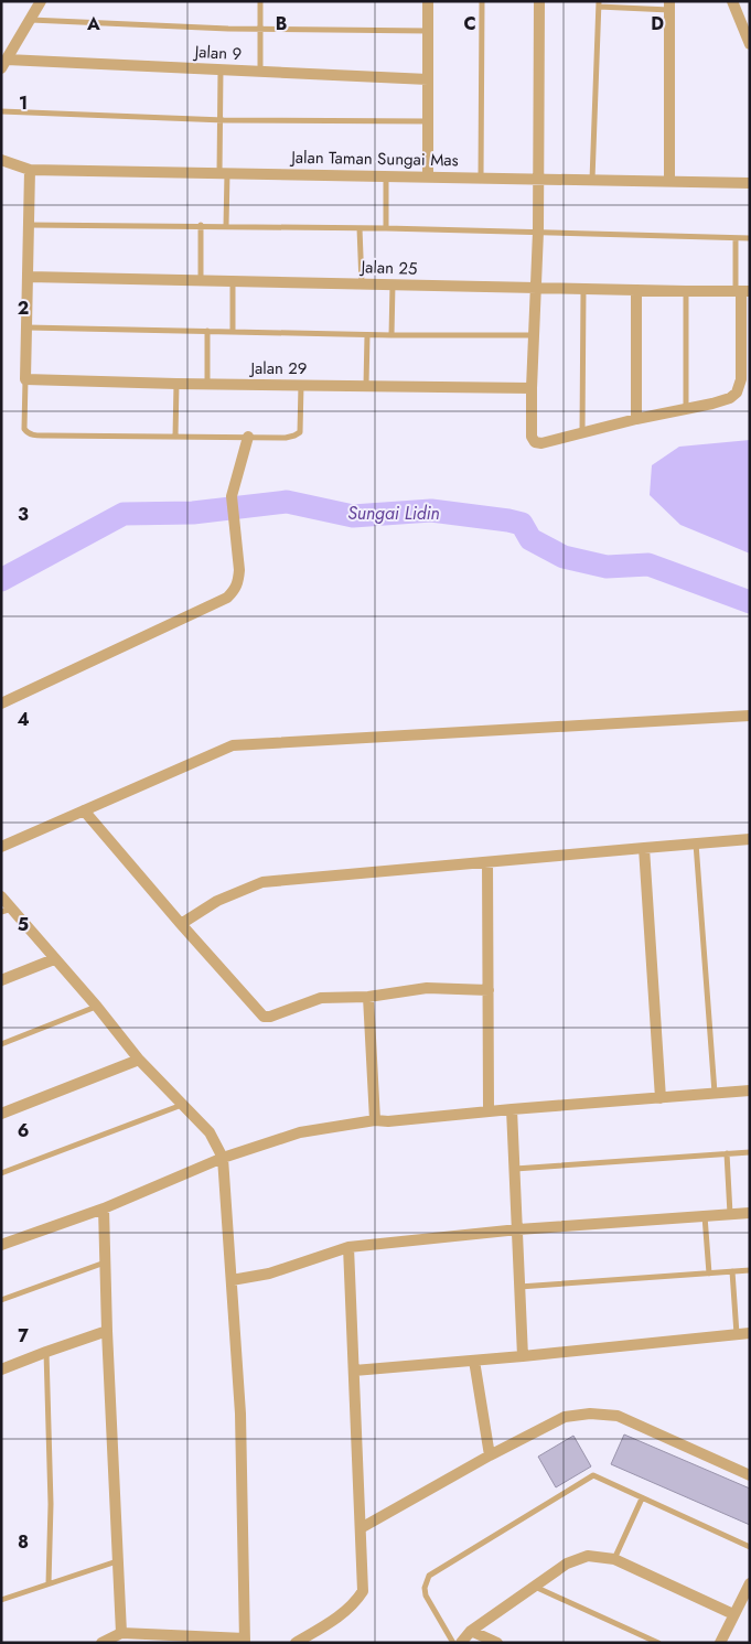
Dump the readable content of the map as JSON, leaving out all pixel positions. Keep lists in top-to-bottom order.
{
  "streets": {
    "street": [
      "Jalan 9",
      "Jalan Taman Sungai Mas",
      "Jalan 25",
      "Jalan 29"
    ]
  },
  "water": ["Sungai Lidin"],
  "grid": {
    "columns": [
      "A",
      "B",
      "C",
      "D"
    ],
    "rows": [
      "1",
      "2",
      "3",
      "4",
      "5",
      "6",
      "7",
      "8"
    ]
  }
}
